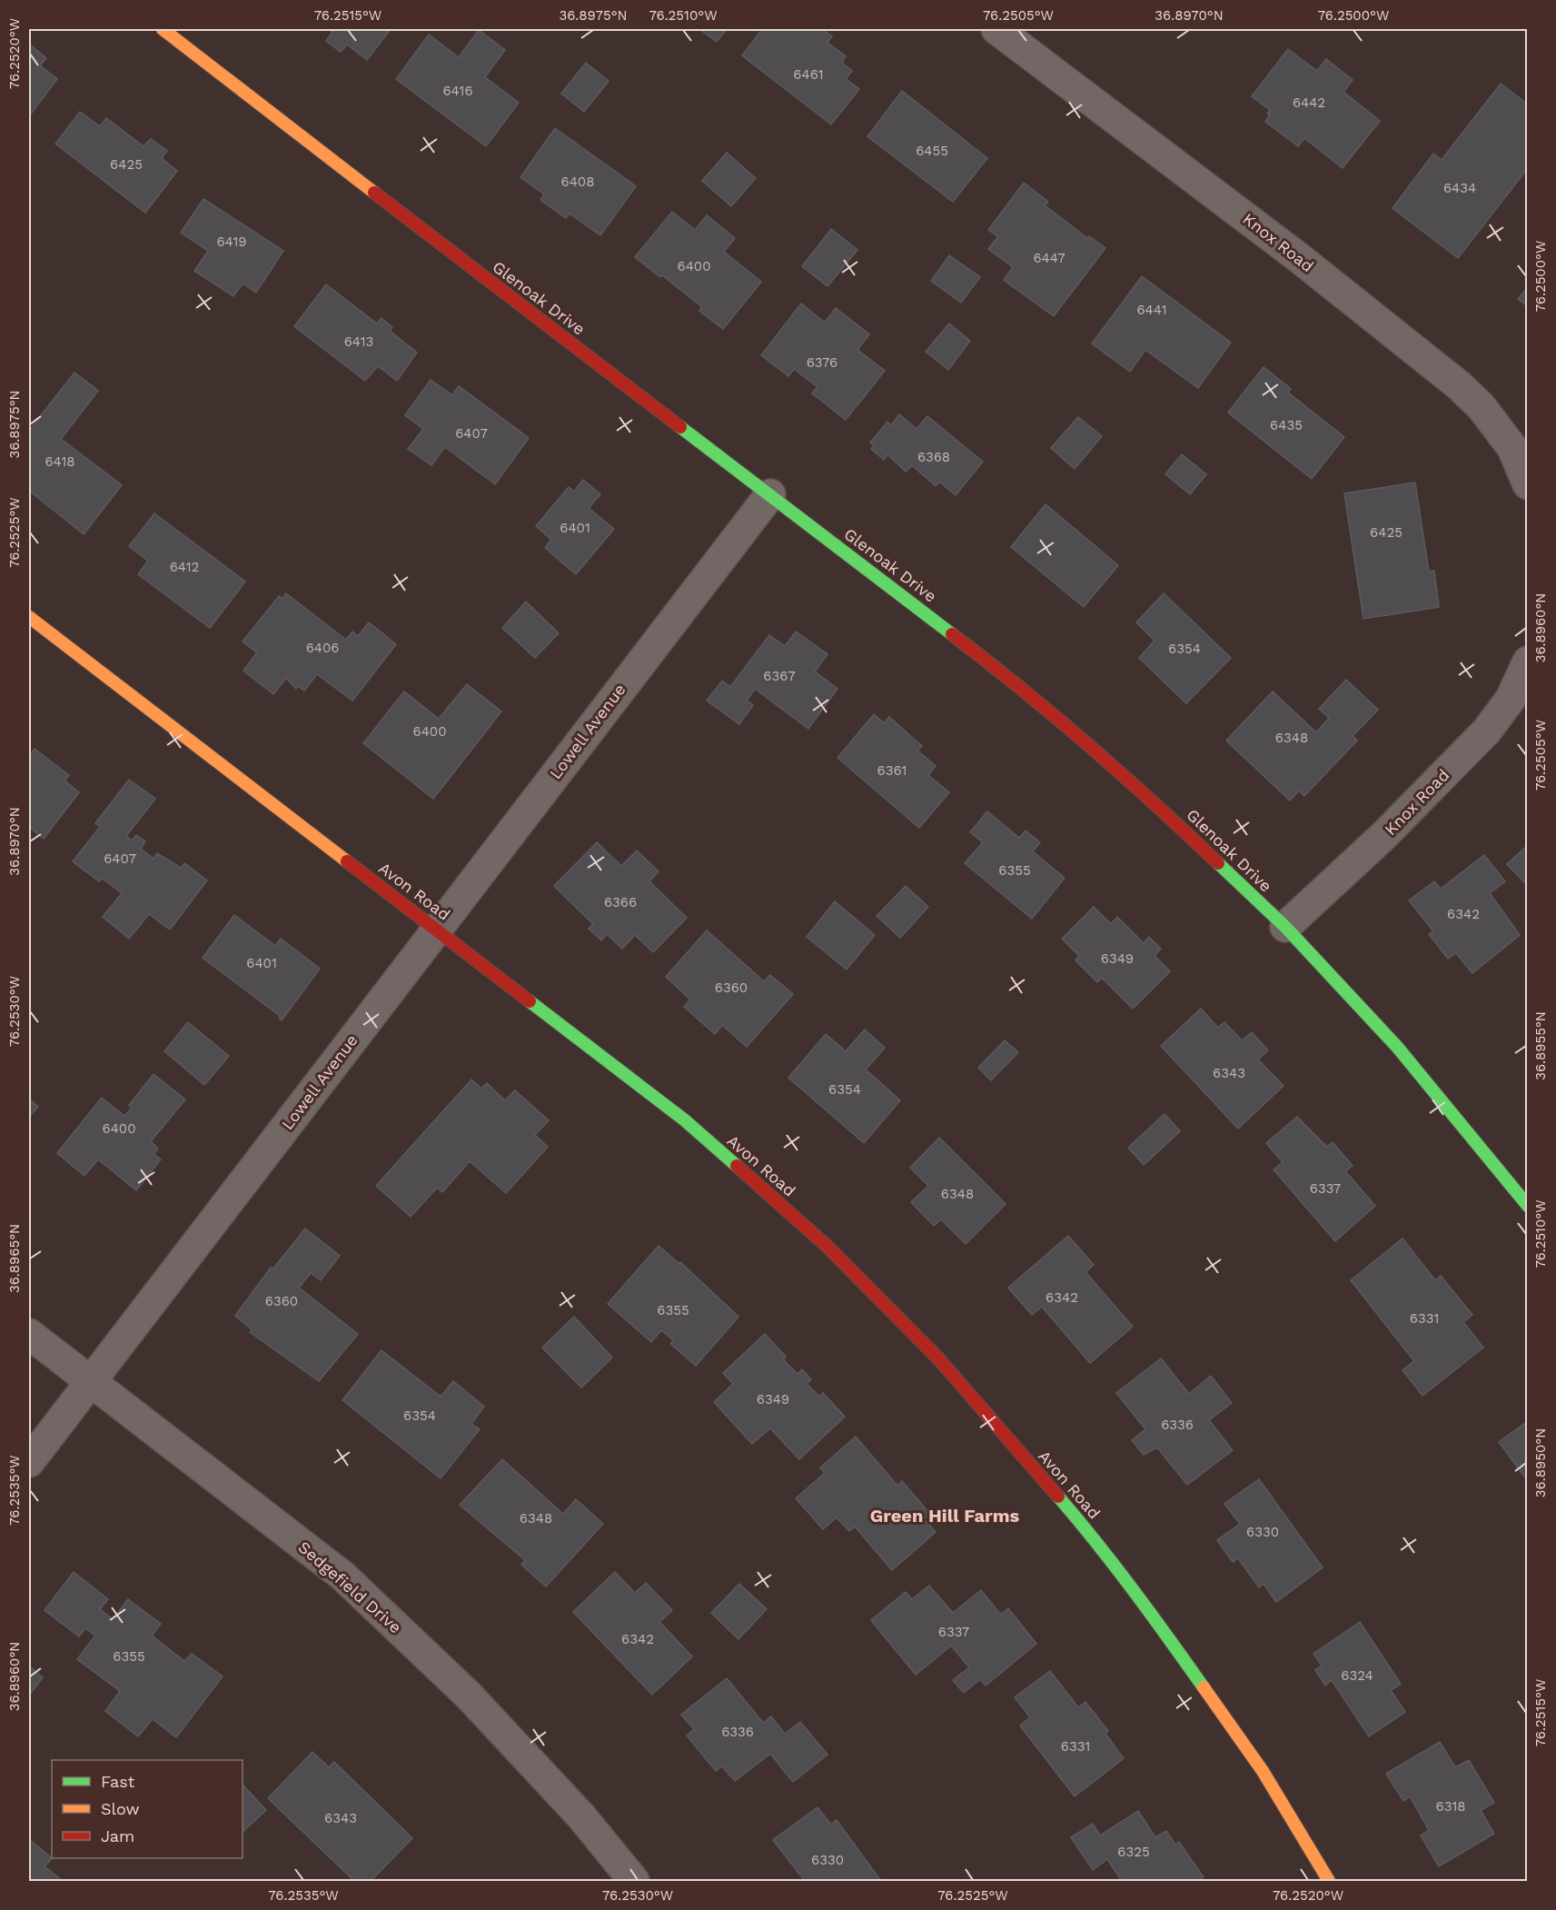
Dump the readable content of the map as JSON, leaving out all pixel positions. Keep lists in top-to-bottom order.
{
  "streets": {
    "street": [
      "Knox Road",
      "Glenoak Drive",
      "Lowell Avenue",
      "Avon Road",
      "Sedgefield Drive"
    ]
  },
  "crossings": [
    ["Knox Road", "Glenoak Drive"],
    ["Glenoak Drive", "Lowell Avenue"],
    ["Lowell Avenue", "Avon Road"],
    ["Lowell Avenue", "Sedgefield Drive"]
  ],
  "districts": ["Green Hill Farms"],
  "house_numbers": [
    "6461",
    "6416",
    "6442",
    "6455",
    "6425",
    "6408",
    "6434",
    "6419",
    "6447",
    "6400",
    "6441",
    "6413",
    "6376",
    "6435",
    "6407",
    "6368",
    "6418",
    "6401",
    "6425",
    "6412",
    "6406",
    "6354",
    "6367",
    "6400",
    "6348",
    "6361",
    "6407",
    "6355",
    "6366",
    "6342",
    "6349",
    "6401",
    "6360",
    "6343",
    "6354",
    "6400",
    "6337",
    "6348",
    "6342",
    "6360",
    "6355",
    "6331",
    "6349",
    "6354",
    "6336",
    "6348",
    "6330",
    "6337",
    "6342",
    "6355",
    "6324",
    "6336",
    "6331",
    "6318",
    "6343",
    "6325",
    "6330"
  ],
  "legend": ["Fast", "Slow", "Jam"],
  "coordinates": [
    "76.2515°W",
    "36.8975°N",
    "76.2510°W",
    "76.2505°W",
    "36.8970°N",
    "76.2500°W",
    "76.2520°W",
    "76.2525°W",
    "36.8960°N",
    "76.2530°W",
    "36.8955°N",
    "36.8965°N",
    "36.8950°N",
    "76.2535°W"
  ]
}
